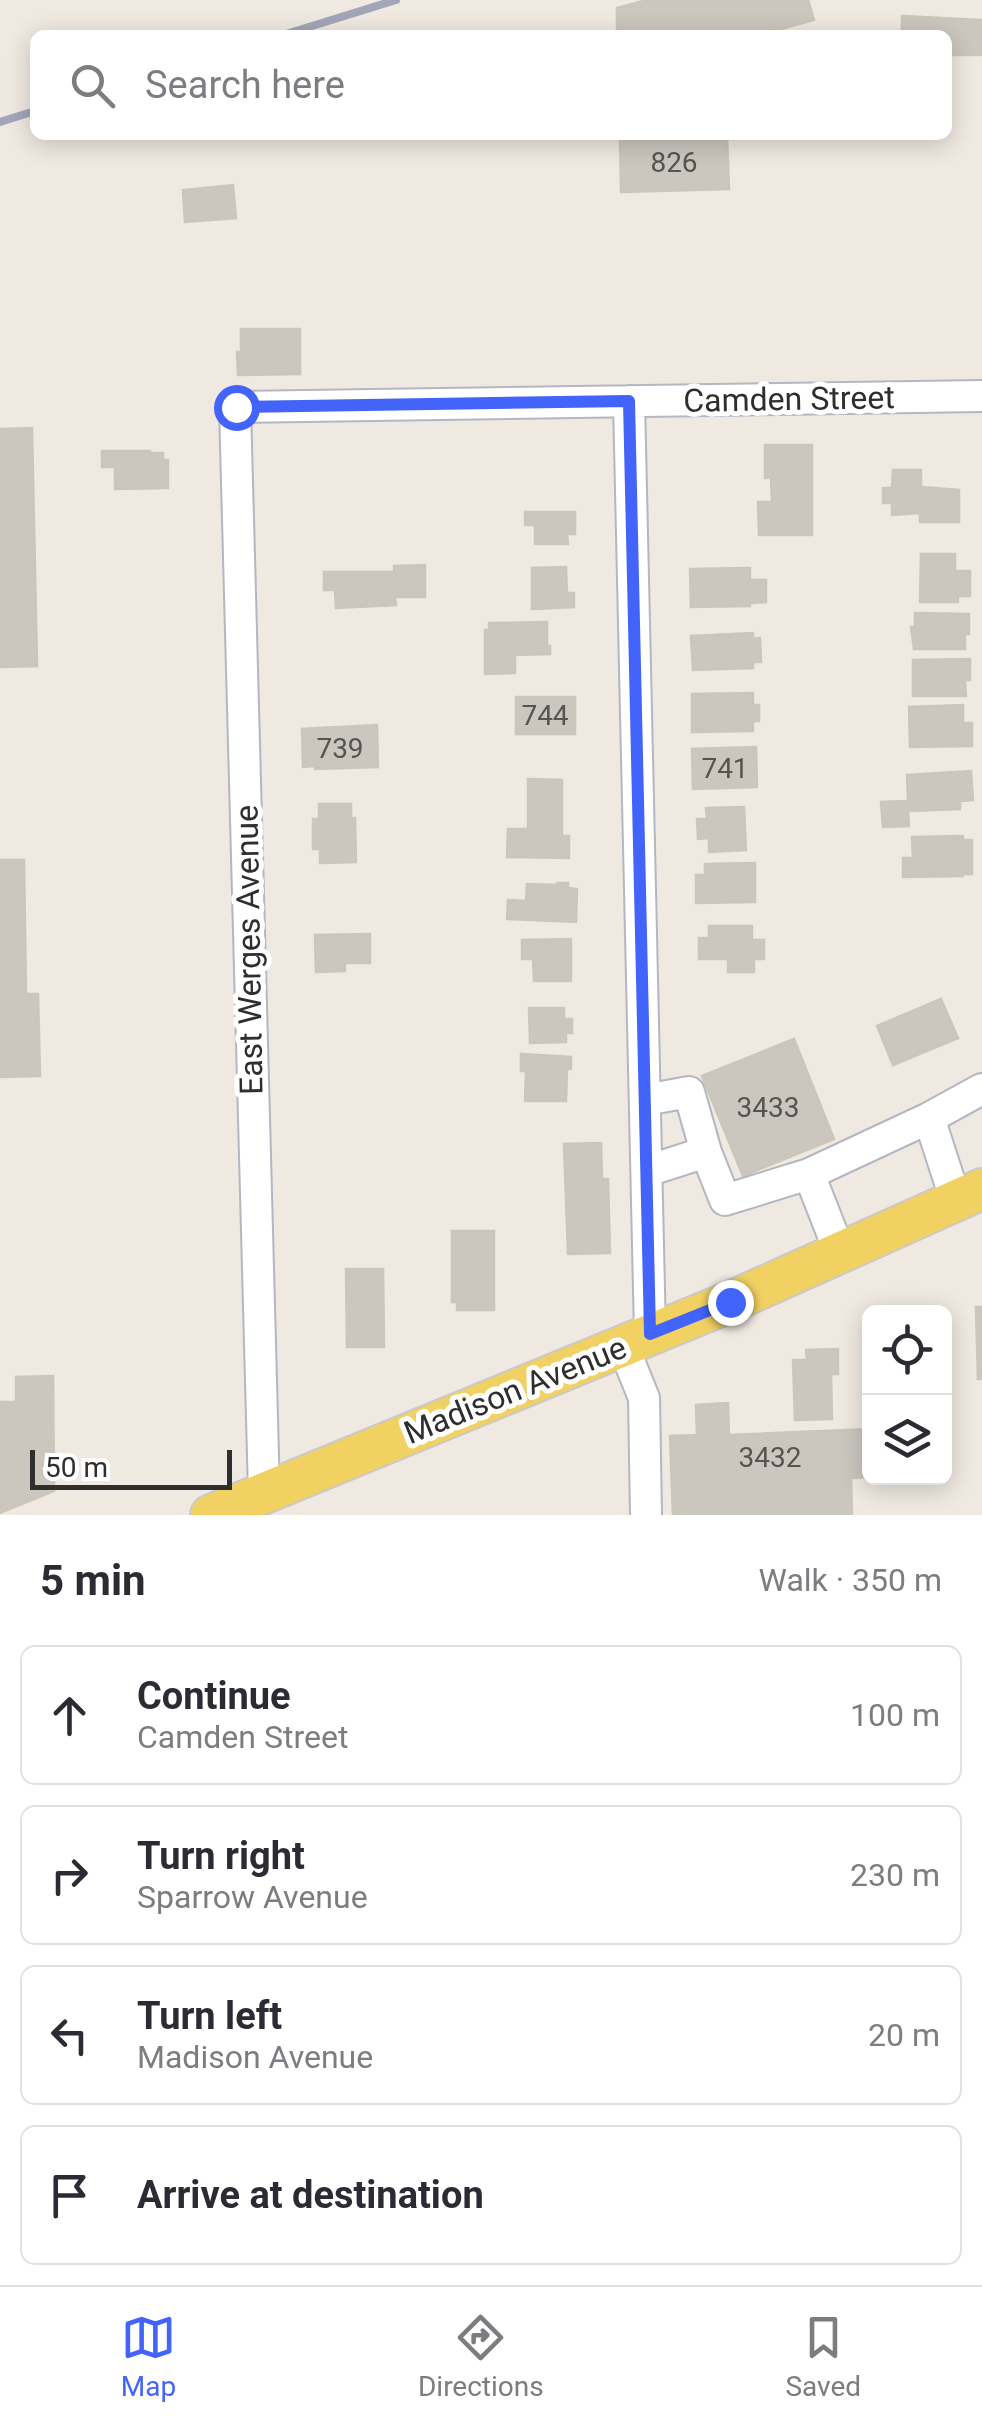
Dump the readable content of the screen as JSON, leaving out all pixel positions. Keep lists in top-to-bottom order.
{
  "streets": {
    "main road": ["Madison Avenue"],
    "street": ["Camden Street", "East Werges Avenue"]
  },
  "crossings": [
    ["Camden Street", "East Werges Avenue"],
    ["East Werges Avenue", "Madison Avenue"]
  ],
  "house_numbers": [
    "826",
    "744",
    "739",
    "741",
    "3433",
    "3432"
  ],
  "scale_bar": "50 m",
  "page": {
    "search": "Search here",
    "scale": "50 m",
    "heading": ["5 min", "Walk · 350 m"],
    "list": [
      ["Continue", "Camden Street", "100 m"],
      ["Turn right", "Sparrow Avenue", "230 m"],
      ["Turn left", "Madison Avenue", "20 m"],
      "Arrive at destination"
    ],
    "nav": ["Map", "Directions", "Saved"]
  }
}
